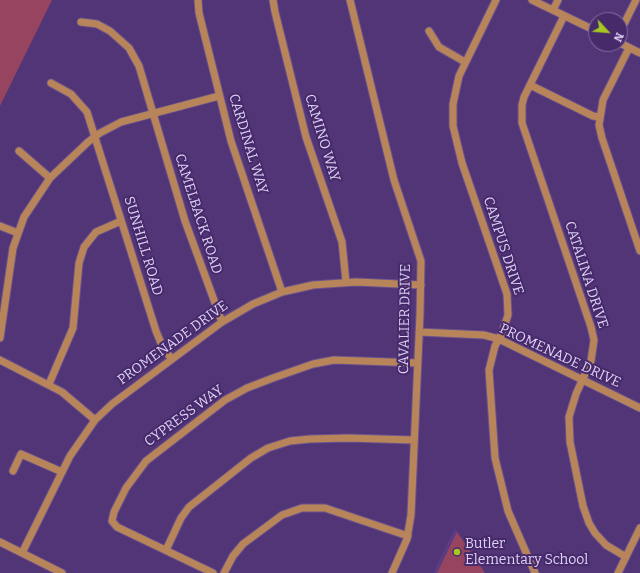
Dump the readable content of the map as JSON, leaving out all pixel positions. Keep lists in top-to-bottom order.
{
  "streets": {
    "street": [
      "CAMINO WAY",
      "CARDINAL WAY",
      "CAMELBACK ROAD",
      "SUNHILL ROAD",
      "CAMPUS DRIVE",
      "CATALINA DRIVE",
      "CAVALIER DRIVE",
      "PROMENADE DRIVE",
      "CYPRESS WAY"
    ]
  },
  "crossings": [
    ["CAMINO WAY", "PROMENADE DRIVE"],
    ["CARDINAL WAY", "PROMENADE DRIVE"],
    ["CAMELBACK ROAD", "PROMENADE DRIVE"],
    ["SUNHILL ROAD", "PROMENADE DRIVE"],
    ["CAMPUS DRIVE", "PROMENADE DRIVE"],
    ["CATALINA DRIVE", "PROMENADE DRIVE"],
    ["CAVALIER DRIVE", "PROMENADE DRIVE"],
    ["CAVALIER DRIVE", "CYPRESS WAY"]
  ],
  "places": ["Butler Elementary School"],
  "north": "bottom right"
}
